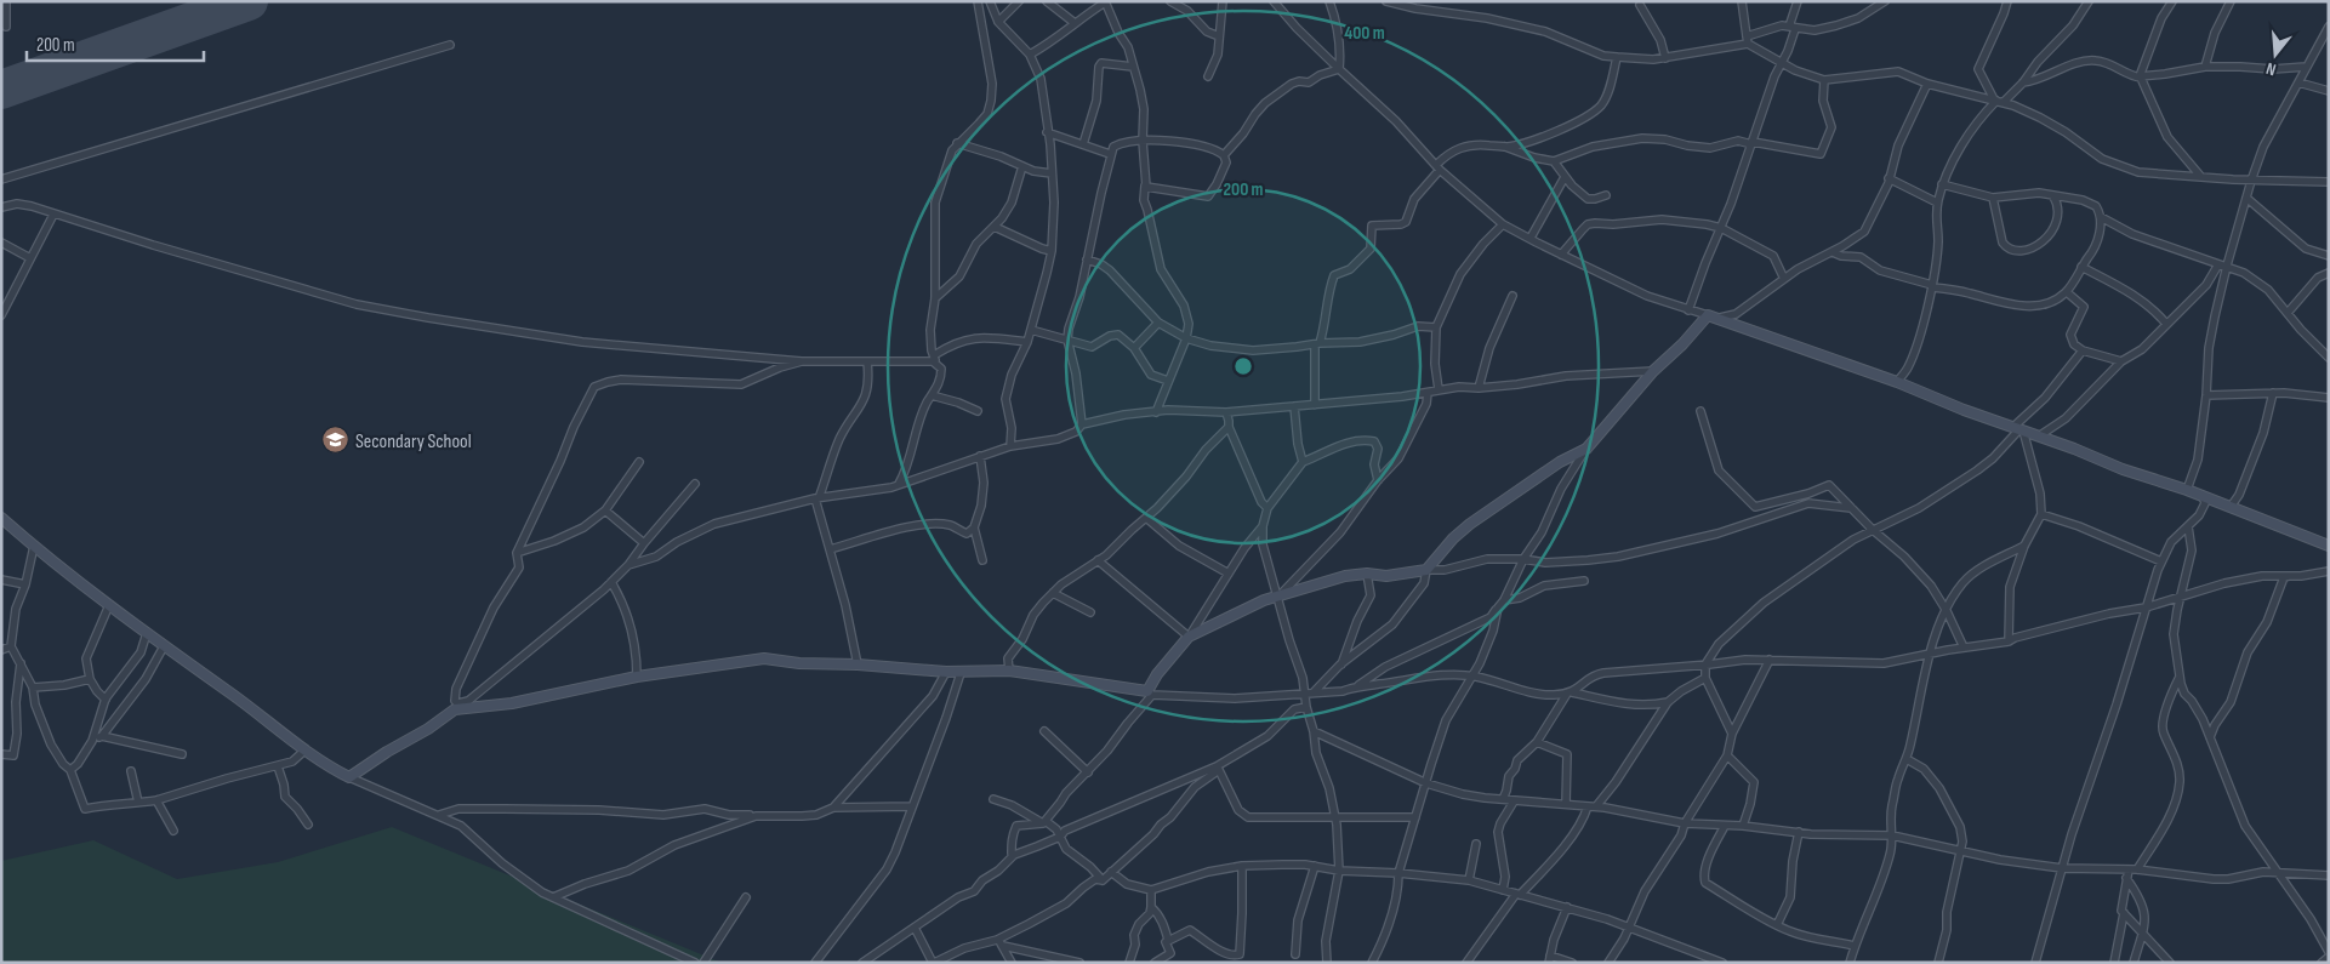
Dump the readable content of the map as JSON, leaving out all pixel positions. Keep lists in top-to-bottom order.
{
  "places": {
    "school or university": ["Secondary School"]
  },
  "scale_bar": "200 m",
  "north": "bottom",
  "rings": ["400 m", "200 m"]
}
